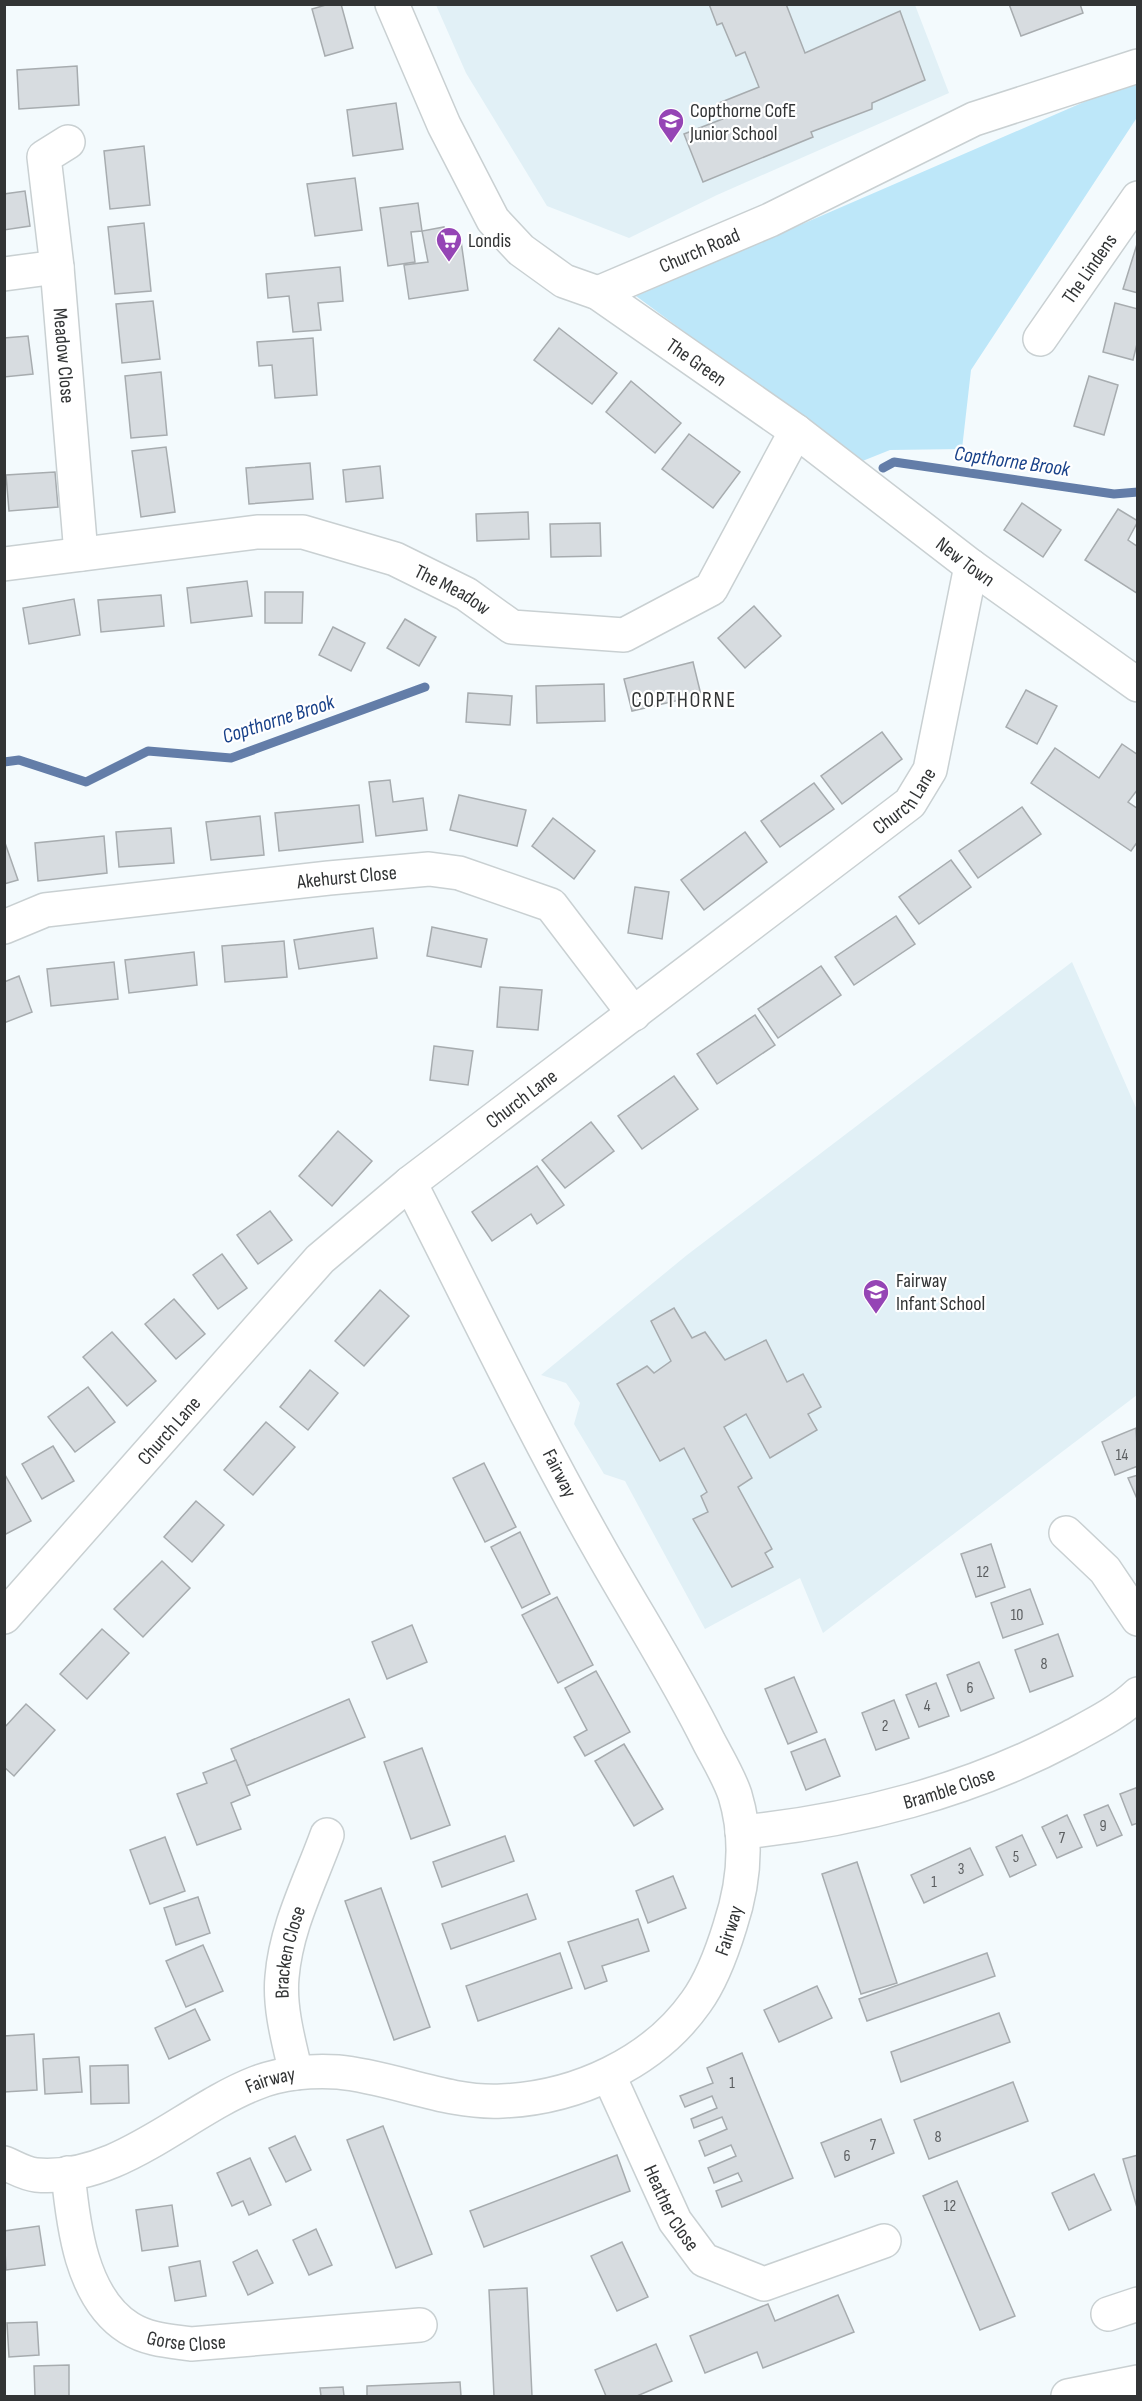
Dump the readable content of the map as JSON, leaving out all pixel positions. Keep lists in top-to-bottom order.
{
  "streets": {
    "main road": [
      "Church Road",
      "The Lindens",
      "Meadow Close",
      "The Green",
      "New Town",
      "The Meadow",
      "Church Lane",
      "Akehurst Close",
      "Fairway",
      "Bramble Close",
      "Bracken Close",
      "Heather Close",
      "Gorse Close"
    ]
  },
  "crossings": [
    ["Church Road", "The Green"],
    ["Meadow Close", "The Meadow"],
    ["The Green", "New Town"],
    ["The Green", "The Meadow"],
    ["New Town", "The Meadow"],
    ["New Town", "Church Lane"],
    ["Church Lane", "Akehurst Close"],
    ["Church Lane", "Fairway"],
    ["Fairway", "Bramble Close"],
    ["Fairway", "Bracken Close"],
    ["Fairway", "Heather Close"],
    ["Fairway", "Gorse Close"]
  ],
  "districts": ["COPTHORNE"],
  "water": ["Copthorne Brook"],
  "places": {
    "school or university": ["Copthorne CofE Junior School", "Fairway Infant School"],
    "supermarket": ["Londis"]
  },
  "house_numbers": [
    "14",
    "12",
    "10",
    "8",
    "6",
    "4",
    "2",
    "9",
    "7",
    "5",
    "3",
    "1",
    "1",
    "8",
    "7",
    "6",
    "12"
  ]
}
